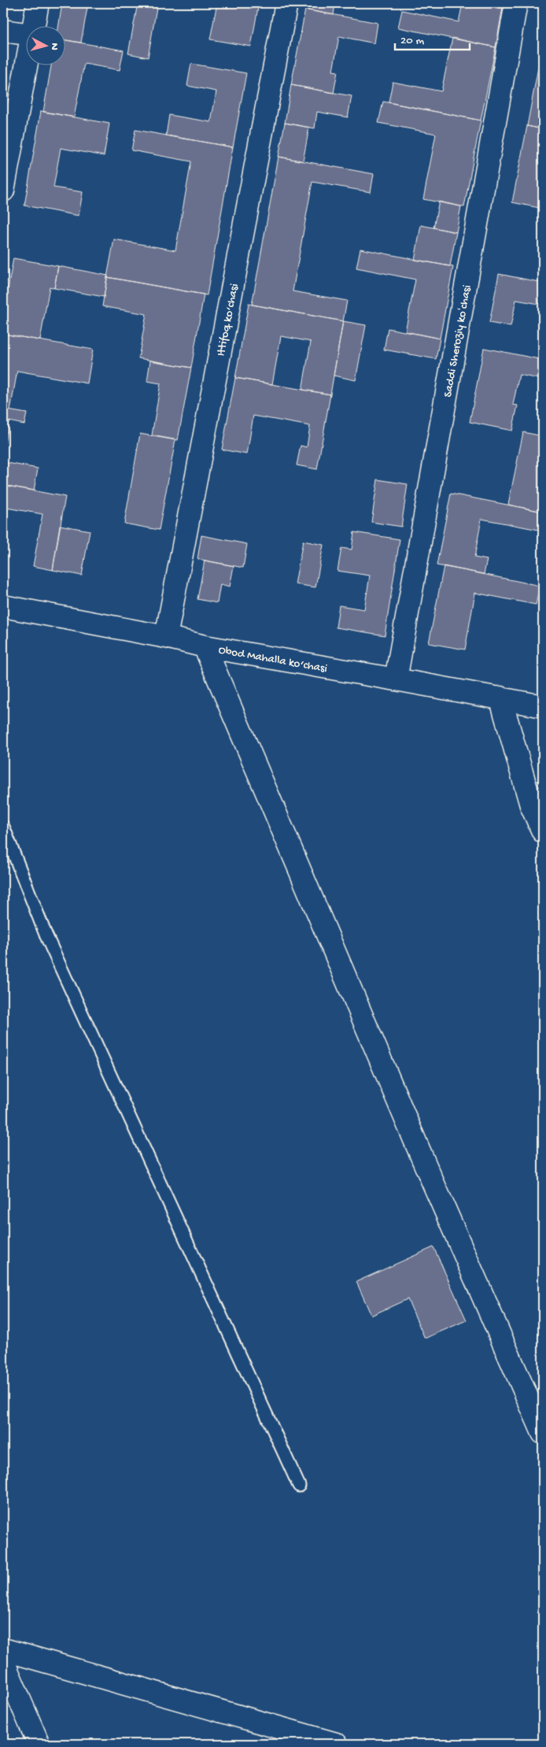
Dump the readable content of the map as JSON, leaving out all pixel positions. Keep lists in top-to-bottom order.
{
  "streets": {
    "street": ["Ittifoq ko‘chasi", "Saddi Sheroziy koʻchasi", "Obod Mahalla ko‘chasi"]
  },
  "crossings": [
    ["Ittifoq ko‘chasi", "Obod Mahalla ko‘chasi"],
    ["Saddi Sheroziy koʻchasi", "Obod Mahalla ko‘chasi"]
  ],
  "scale_bar": "20 m",
  "north": "right"
}
